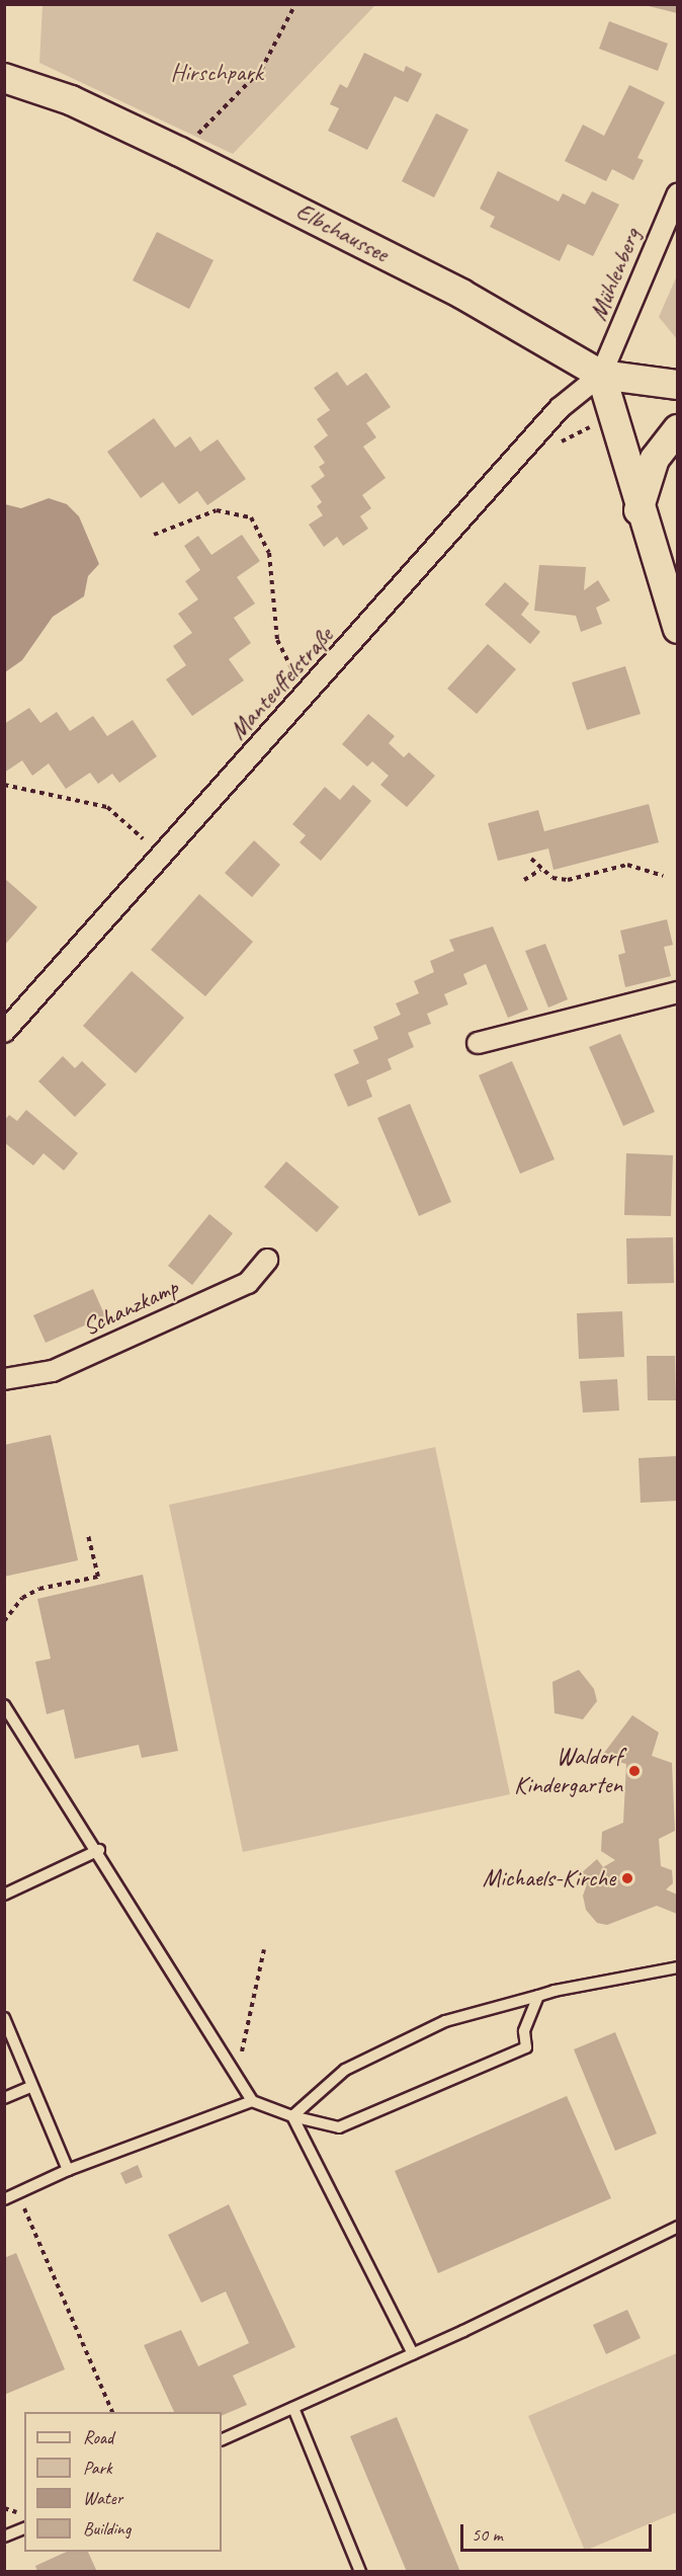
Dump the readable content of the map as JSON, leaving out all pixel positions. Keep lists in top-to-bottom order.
{
  "streets": {
    "main road": ["Elbchaussee"],
    "street": ["Mühlenberg", "Manteuffelstraße", "Schanzkamp"]
  },
  "crossings": [
    ["Elbchaussee", "Mühlenberg"],
    ["Elbchaussee", "Manteuffelstraße"],
    ["Mühlenberg", "Manteuffelstraße"]
  ],
  "parks": ["Hirschpark"],
  "places": ["Waldorf Kindergarten", "Michaels-Kirche"],
  "legend": [
    "Road",
    "Park",
    "Water",
    "Building"
  ],
  "scale_bar": "50 m"
}
